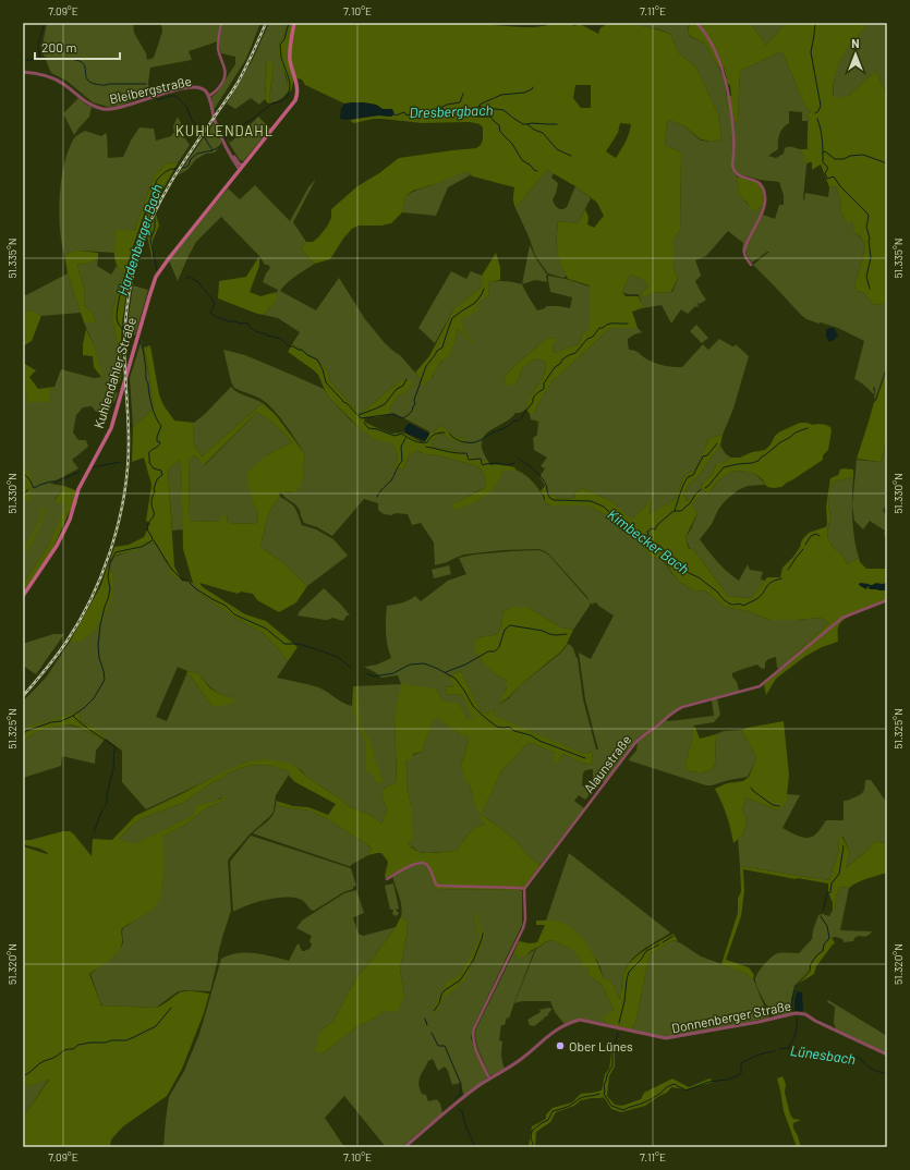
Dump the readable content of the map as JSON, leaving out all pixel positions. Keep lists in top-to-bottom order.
{
  "streets": {
    "main road": ["Kuhlendahler Straße"],
    "street": ["Bleibergstraße", "Alaunstraße", "Donnenberger Straße"]
  },
  "crossings": [
    ["Bleibergstraße", "Kuhlendahler Straße"]
  ],
  "districts": ["KUHLENDAHL"],
  "water": [
    "Dresbergbach",
    "Hardenberger Bach",
    "Kimbecker Bach",
    "Lünesbach"
  ],
  "places": ["Ober Lünes"],
  "scale_bar": "200 m",
  "north": "top",
  "coordinates": [
    "7.09°E",
    "7.10°E",
    "7.11°E",
    "51.335°N",
    "51.330°N",
    "51.325°N",
    "51.320°N"
  ]
}
